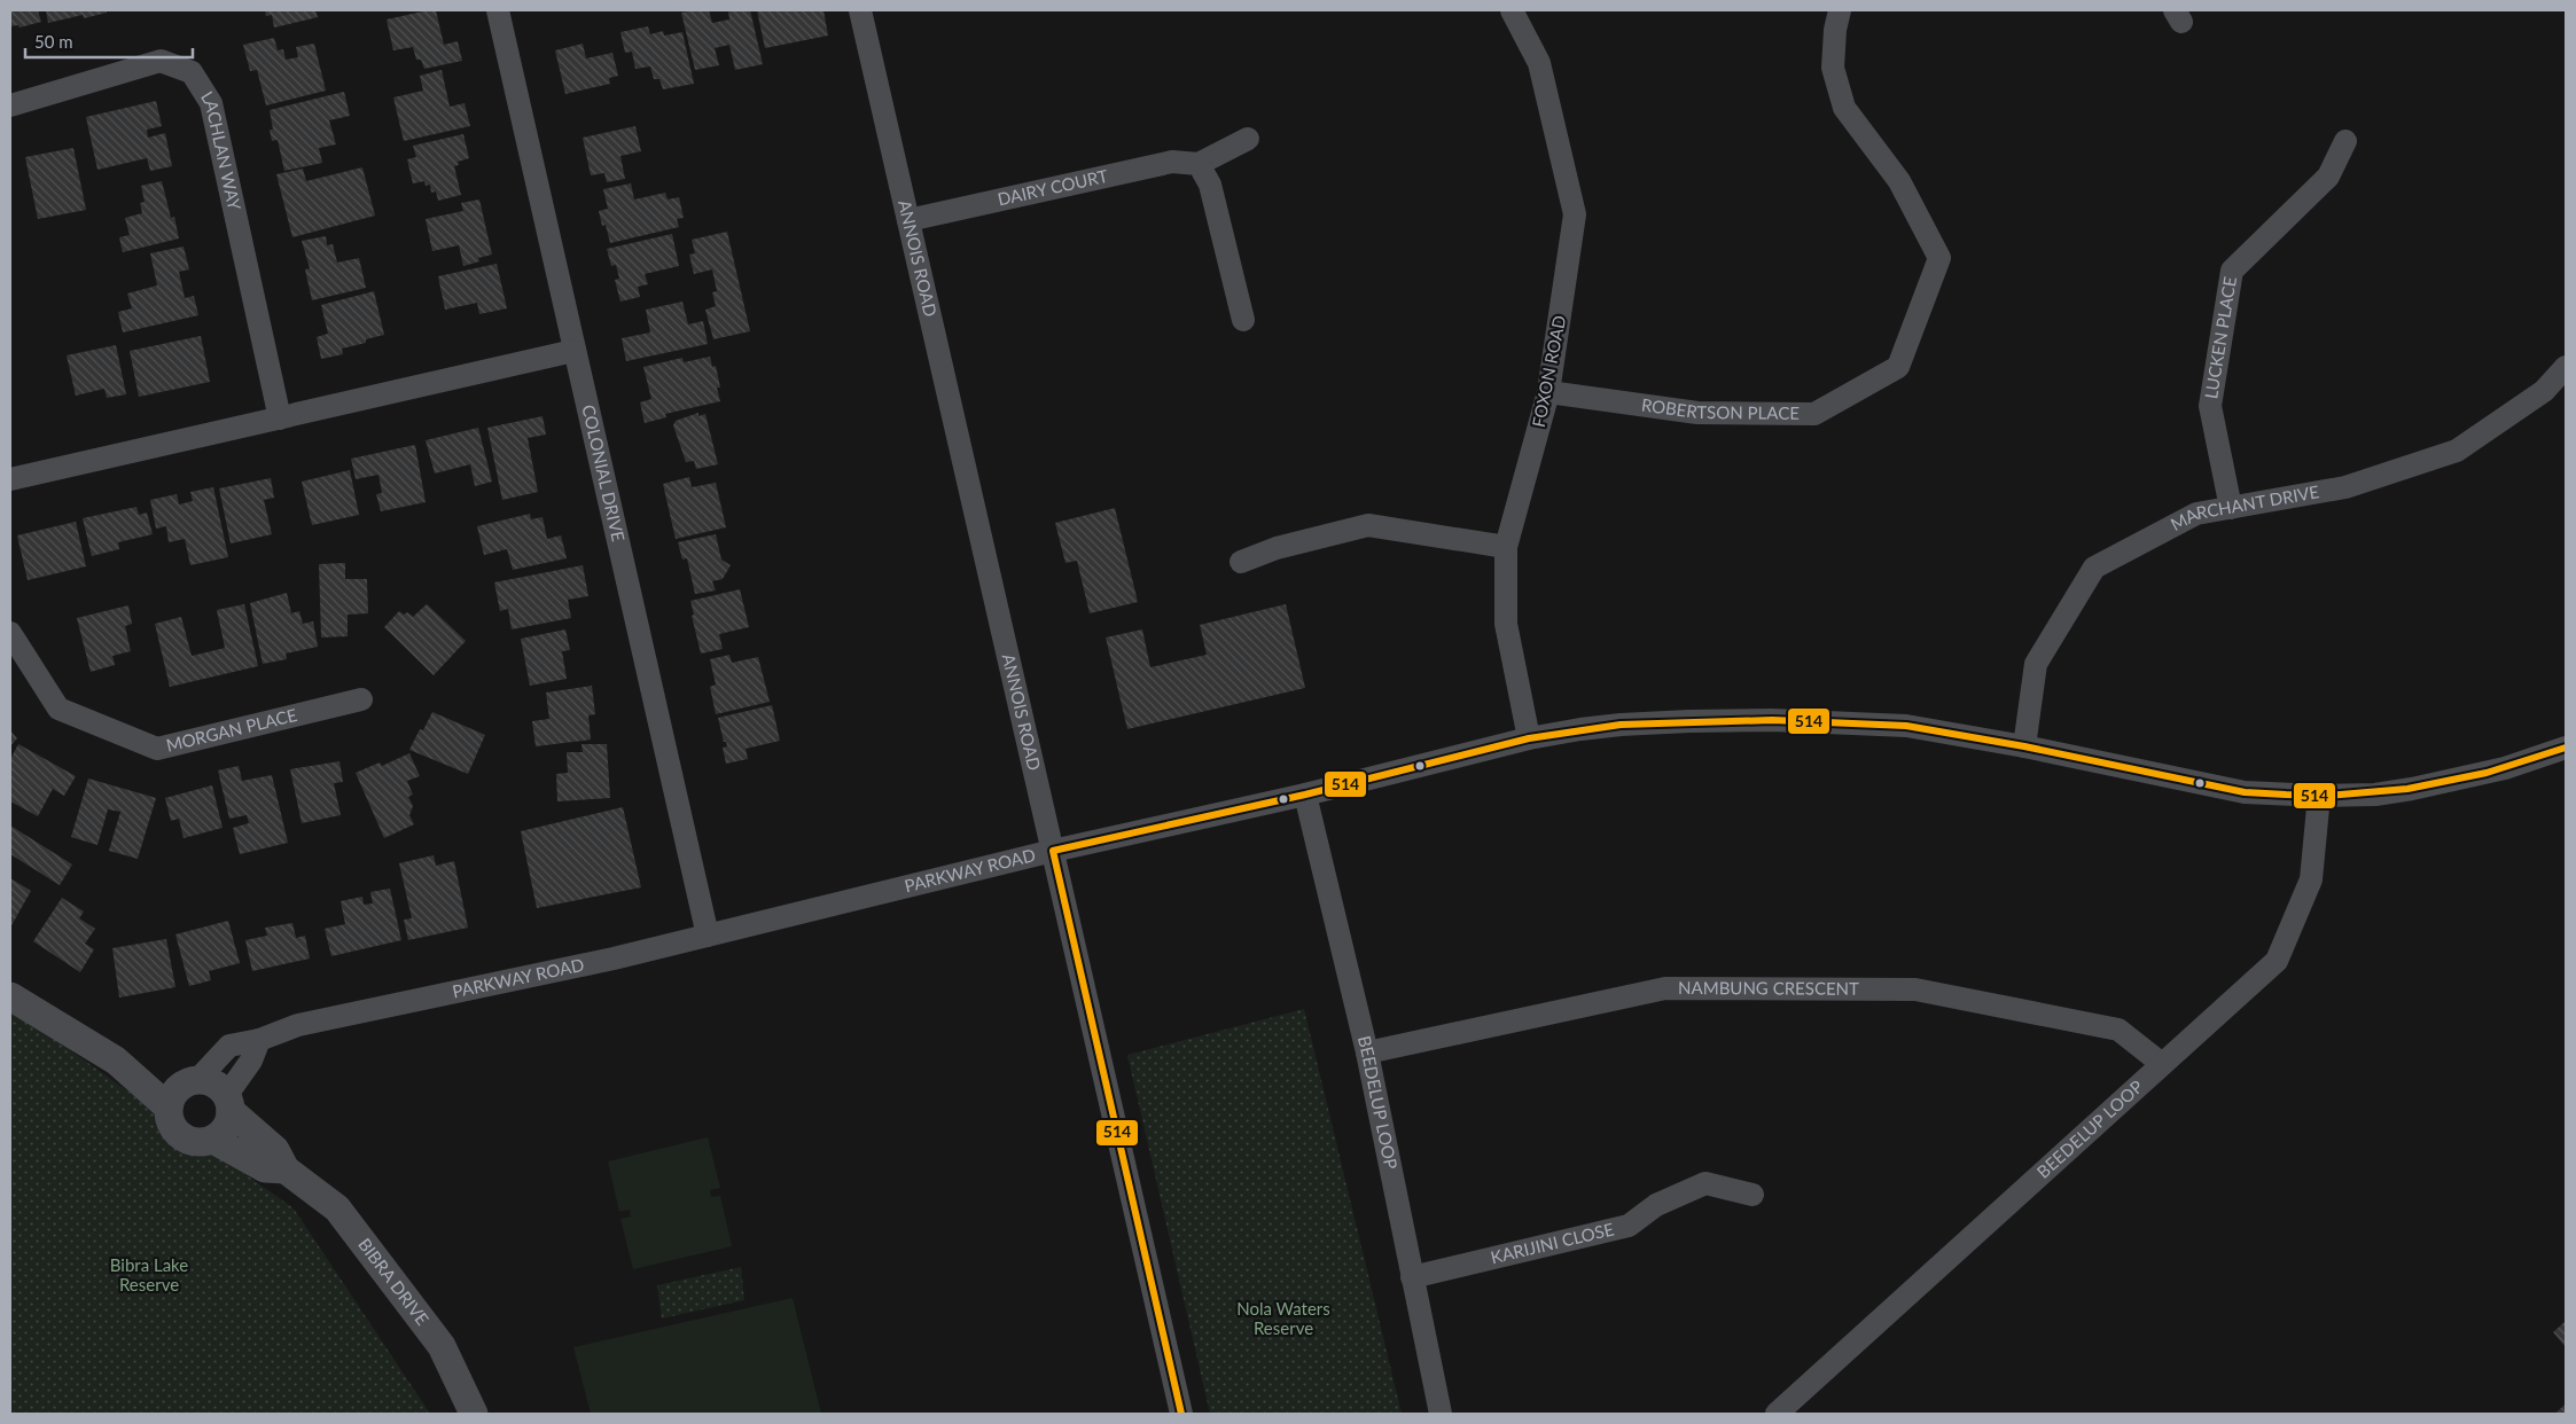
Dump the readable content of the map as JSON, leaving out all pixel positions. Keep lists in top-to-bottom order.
{
  "streets": {
    "street": [
      "LACHLAN WAY",
      "DAIRY COURT",
      "ANNOIS ROAD",
      "LUCKEN PLACE",
      "FOXON ROAD",
      "ROBERTSON PLACE",
      "COLONIAL DRIVE",
      "MARCHANT DRIVE",
      "MORGAN PLACE",
      "PARKWAY ROAD",
      "NAMBUNG CRESCENT",
      "BEEDELUP LOOP",
      "KARIJINI CLOSE",
      "BIBRA DRIVE"
    ]
  },
  "crossings": [
    ["DAIRY COURT", "ANNOIS ROAD"],
    ["ANNOIS ROAD", "PARKWAY ROAD"],
    ["LUCKEN PLACE", "MARCHANT DRIVE"],
    ["FOXON ROAD", "ROBERTSON PLACE"],
    ["FOXON ROAD", "PARKWAY ROAD"],
    ["COLONIAL DRIVE", "PARKWAY ROAD"],
    ["MARCHANT DRIVE", "PARKWAY ROAD"],
    ["PARKWAY ROAD", "BEEDELUP LOOP"],
    ["PARKWAY ROAD", "BIBRA DRIVE"],
    ["NAMBUNG CRESCENT", "BEEDELUP LOOP"],
    ["BEEDELUP LOOP", "KARIJINI CLOSE"]
  ],
  "parks": ["Bibra Lake Reserve", "Nola Waters Reserve"],
  "lines": ["transit line 514"],
  "scale_bar": "50 m"
}
